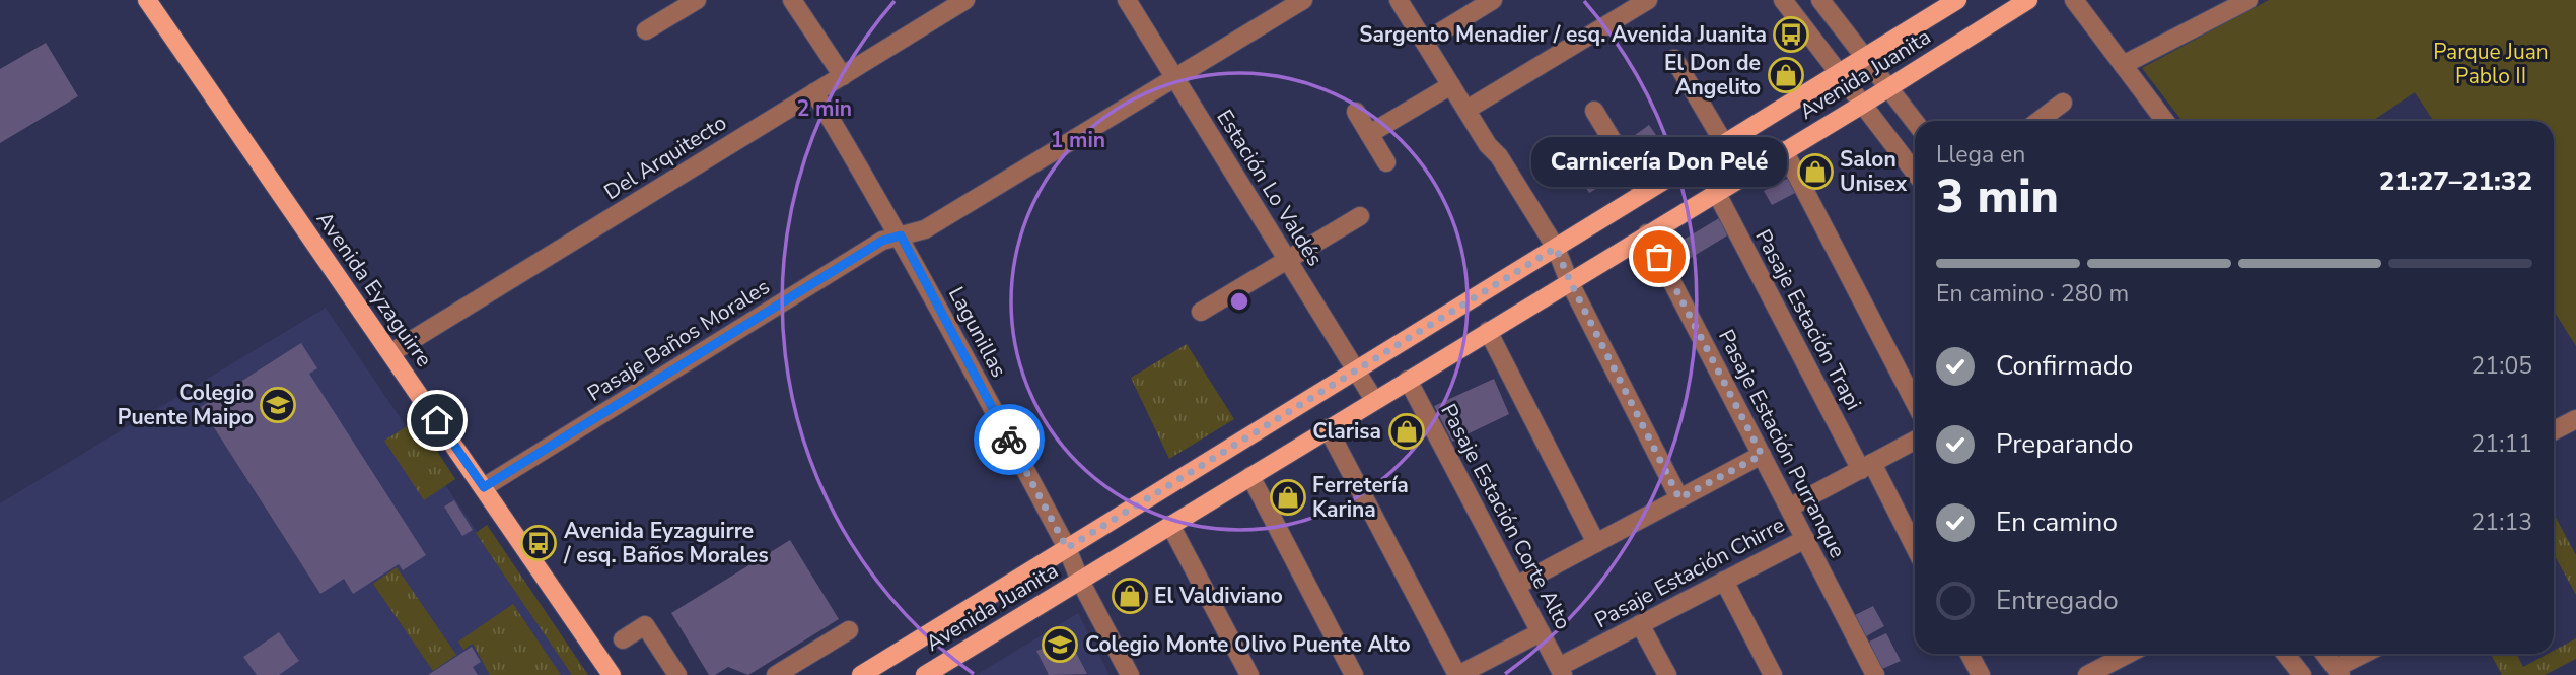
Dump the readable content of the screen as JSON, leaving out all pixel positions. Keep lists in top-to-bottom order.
{
  "streets": {
    "main road": ["Avenida Juanita", "Avenida Eyzaguirre"],
    "street": [
      "Del Arquitecto",
      "Estación Lo Valdés",
      "Pasaje Estación Trapi",
      "Lagunillas",
      "Pasaje Baños Morales",
      "Pasaje Estación Purranque",
      "Pasaje Estación Corte Alto",
      "Pasaje Estación Chirre"
    ]
  },
  "crossings": [
    ["Avenida Juanita", "Estación Lo Valdés"],
    ["Avenida Juanita", "Pasaje Estación Trapi"],
    ["Avenida Juanita", "Lagunillas"],
    ["Avenida Juanita", "Pasaje Estación Purranque"],
    ["Avenida Juanita", "Pasaje Estación Corte Alto"],
    ["Del Arquitecto", "Avenida Eyzaguirre"],
    ["Del Arquitecto", "Lagunillas"],
    ["Estación Lo Valdés", "Pasaje Baños Morales"],
    ["Avenida Eyzaguirre", "Pasaje Baños Morales"],
    ["Lagunillas", "Pasaje Baños Morales"],
    ["Pasaje Estación Purranque", "Pasaje Estación Chirre"],
    ["Pasaje Estación Corte Alto", "Pasaje Estación Chirre"]
  ],
  "parks": ["Parque Juan Pablo II"],
  "places": {
    "bus stop": ["Sargento Menadier / esq. Avenida Juanita", "Avenida Eyzaguirre / esq. Baños Morales"],
    "shop": [
      "El Don de Angelito",
      "Salon Unisex",
      "Clarisa",
      "Ferretería Karina",
      "El Valdiviano"
    ],
    "other": ["Carnicería Don Pelé"],
    "school or university": ["Colegio Puente Maipo", "Colegio Monte Olivo Puente Alto"]
  },
  "page": {
    "heading": ["3 min", "Llega en", "21:27–21:32"],
    "bubble": "Carnicería Don Pelé",
    "bar": "En camino · 280 m",
    "list": [
      ["Confirmado", "21:05"],
      ["Preparando", "21:11"],
      ["En camino", "21:13"],
      "Entregado"
    ]
  },
  "rings": ["2 min", "1 min"]
}
